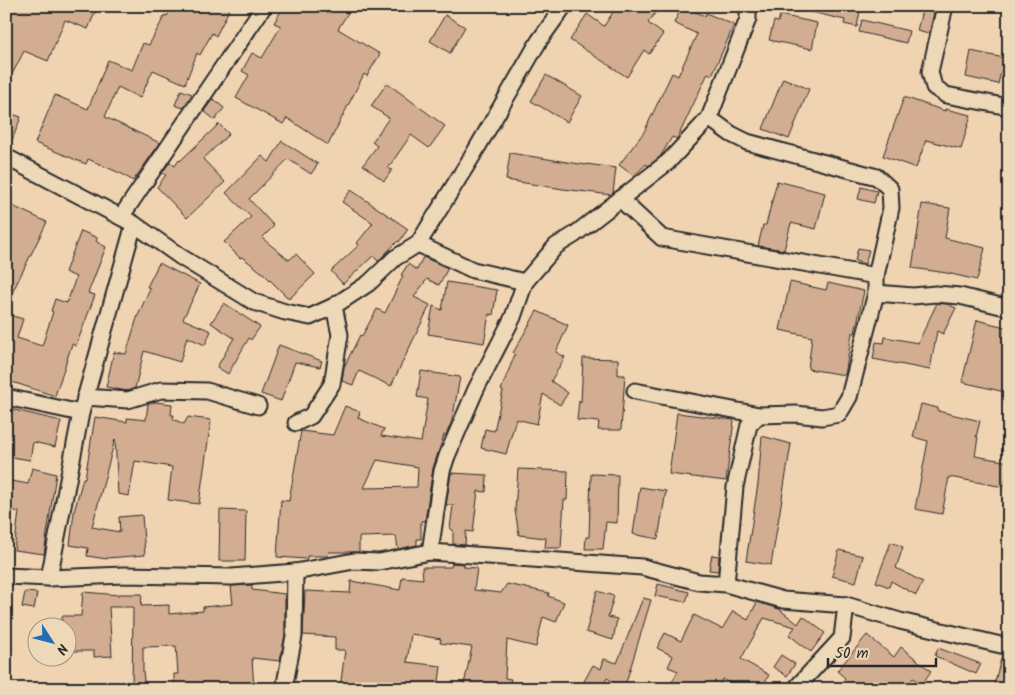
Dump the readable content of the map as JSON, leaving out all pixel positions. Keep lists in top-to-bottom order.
{
  "scale_bar": "50 m",
  "north": "bottom right"
}
